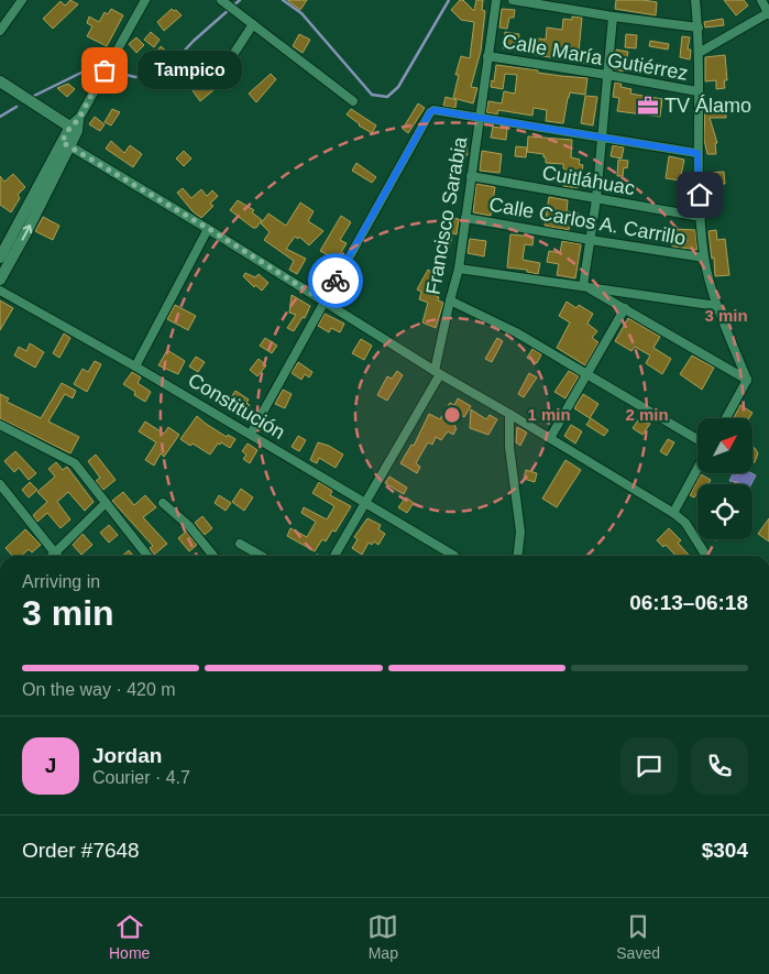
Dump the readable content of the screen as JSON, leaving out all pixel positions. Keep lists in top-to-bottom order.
{
  "streets": {
    "street": [
      "Calle María Gutiérrez",
      "Cuitláhuac",
      "Francisco Sarabia",
      "Calle Carlos A. Carrillo",
      "Constitución"
    ]
  },
  "crossings": [
    ["Calle María Gutiérrez", "Francisco Sarabia"],
    ["Cuitláhuac", "Francisco Sarabia"],
    ["Francisco Sarabia", "Calle Carlos A. Carrillo"],
    ["Francisco Sarabia", "Constitución"]
  ],
  "places": {
    "other": ["Tampico"],
    "office": ["TV Álamo"]
  },
  "north": "top right",
  "page": {
    "bubble": "Tampico",
    "heading": ["3 min", "Arriving in", "06:13–06:18"],
    "panel": [
      "Jordan",
      "Courier · 4.7",
      "Order #7648",
      "$304"
    ],
    "bar": "On the way · 420 m",
    "round": "J",
    "tabs": ["Home", "Map", "Saved"]
  },
  "rings": ["3 min", "1 min", "2 min"]
}
